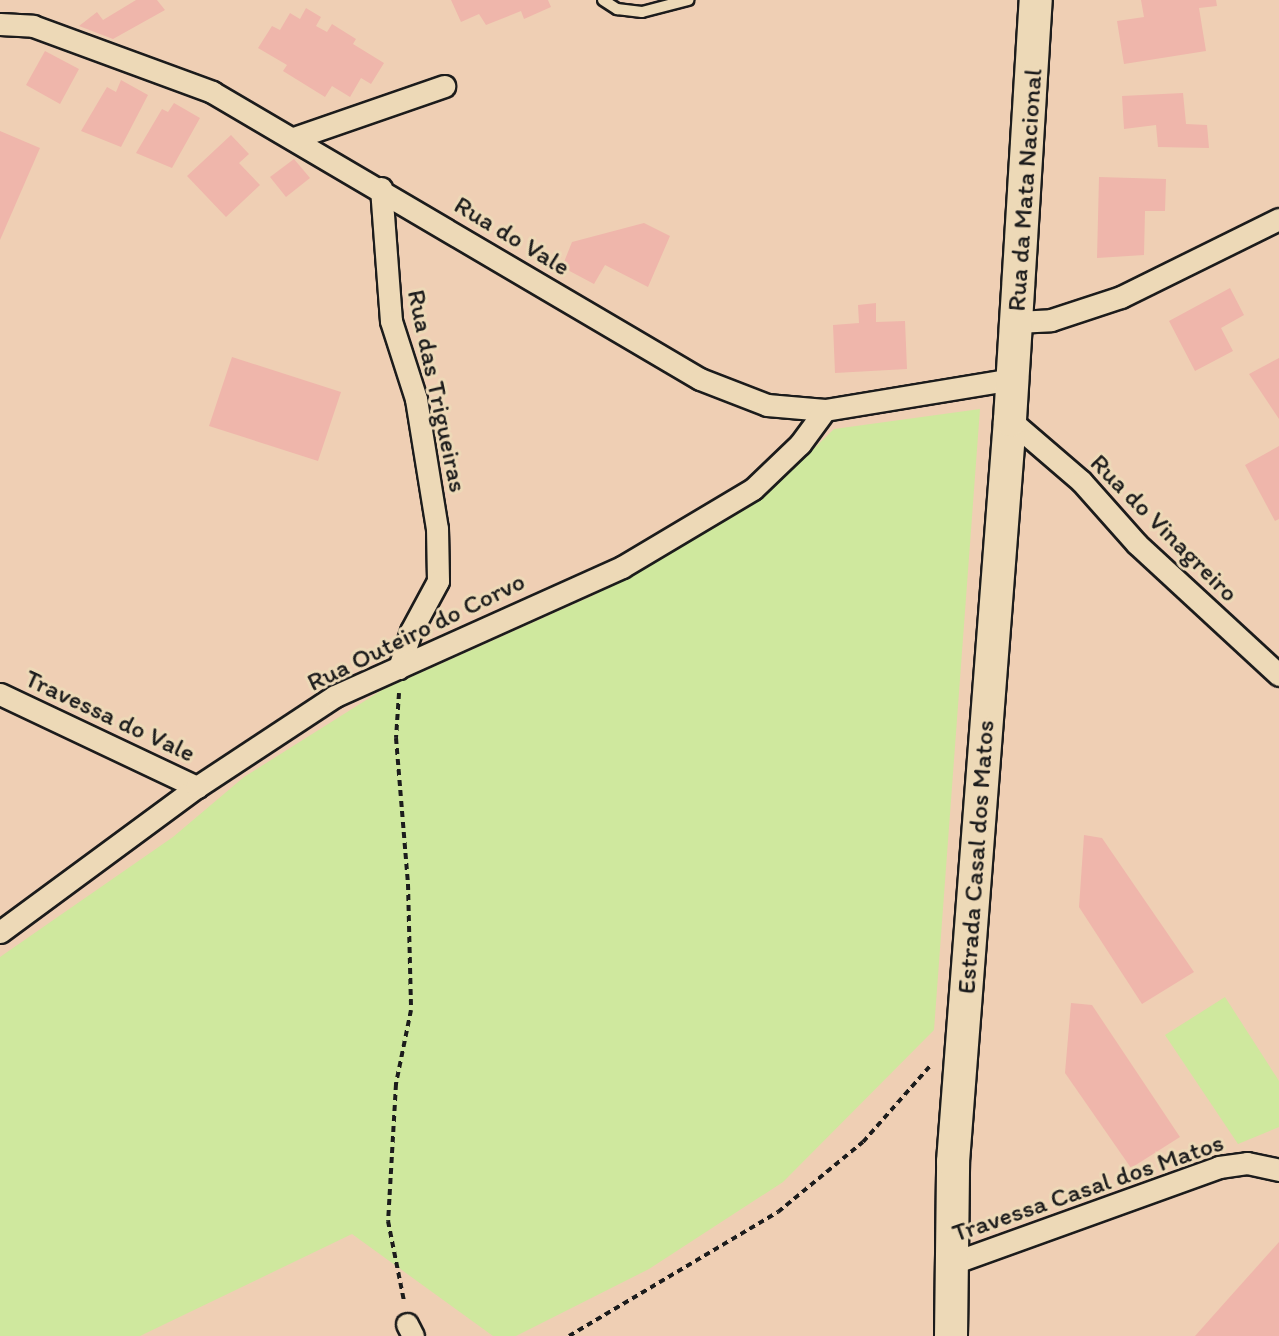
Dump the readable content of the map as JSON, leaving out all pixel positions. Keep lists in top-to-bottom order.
{
  "streets": {
    "street": [
      "Rua da Mata Nacional",
      "Rua do Vale",
      "Rua das Trigueiras",
      "Rua do Vinagreiro",
      "Rua Outeiro do Corvo",
      "Travessa do Vale",
      "Estrada Casal dos Matos",
      "Travessa Casal dos Matos"
    ]
  },
  "crossings": [
    ["Rua da Mata Nacional", "Rua do Vale"],
    ["Rua da Mata Nacional", "Estrada Casal dos Matos"],
    ["Rua do Vale", "Rua das Trigueiras"],
    ["Rua do Vale", "Rua Outeiro do Corvo"],
    ["Rua do Vale", "Estrada Casal dos Matos"],
    ["Rua das Trigueiras", "Rua Outeiro do Corvo"],
    ["Rua do Vinagreiro", "Estrada Casal dos Matos"],
    ["Rua Outeiro do Corvo", "Travessa do Vale"],
    ["Estrada Casal dos Matos", "Travessa Casal dos Matos"]
  ]
}
